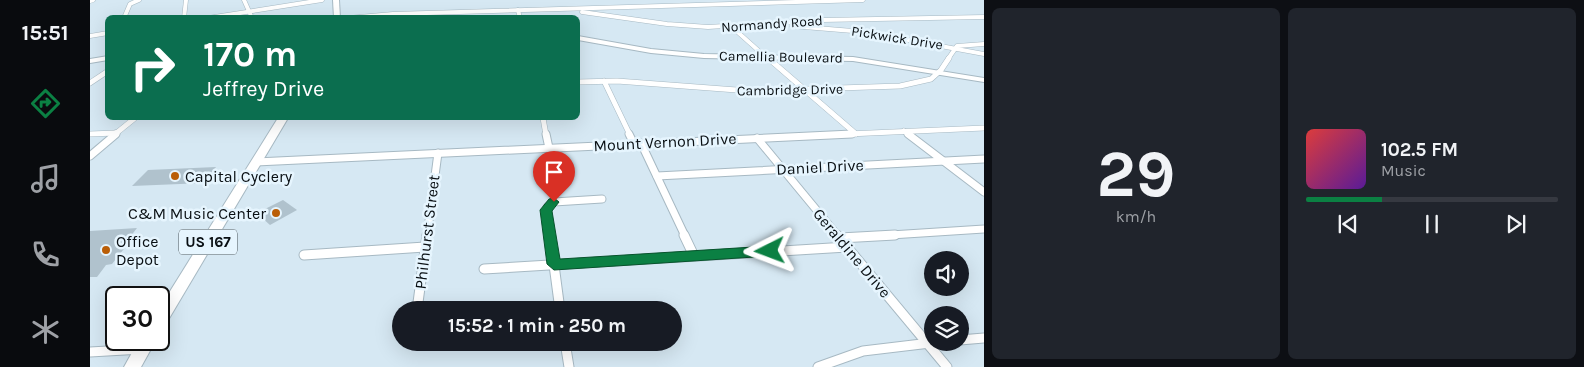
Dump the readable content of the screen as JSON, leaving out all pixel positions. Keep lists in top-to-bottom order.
{
  "streets": {
    "main road": ["Camellia Boulevard", "US 167"],
    "street": [
      "Normandy Road",
      "Pickwick Drive",
      "Cambridge Drive",
      "Mount Vernon Drive",
      "Daniel Drive",
      "Philhurst Street",
      "Geraldine Drive"
    ]
  },
  "crossings": [
    ["Normandy Road", "Pickwick Drive"],
    ["Camellia Boulevard", "Cambridge Drive"],
    ["Mount Vernon Drive", "Philhurst Street"],
    ["Mount Vernon Drive", "US 167"],
    ["Mount Vernon Drive", "Geraldine Drive"],
    ["Daniel Drive", "Geraldine Drive"]
  ],
  "places": ["Capital Cyclery", "C&M Music Center", "Office Depot"],
  "page": {
    "tabs": "15:51",
    "tile": ["29", "km/h"],
    "turn": ["170 m", "Jeffrey Drive"],
    "song": ["102.5 FM", "Music"],
    "limit": "30",
    "trip": "15:52 · 1 min · 250 m"
  }
}
